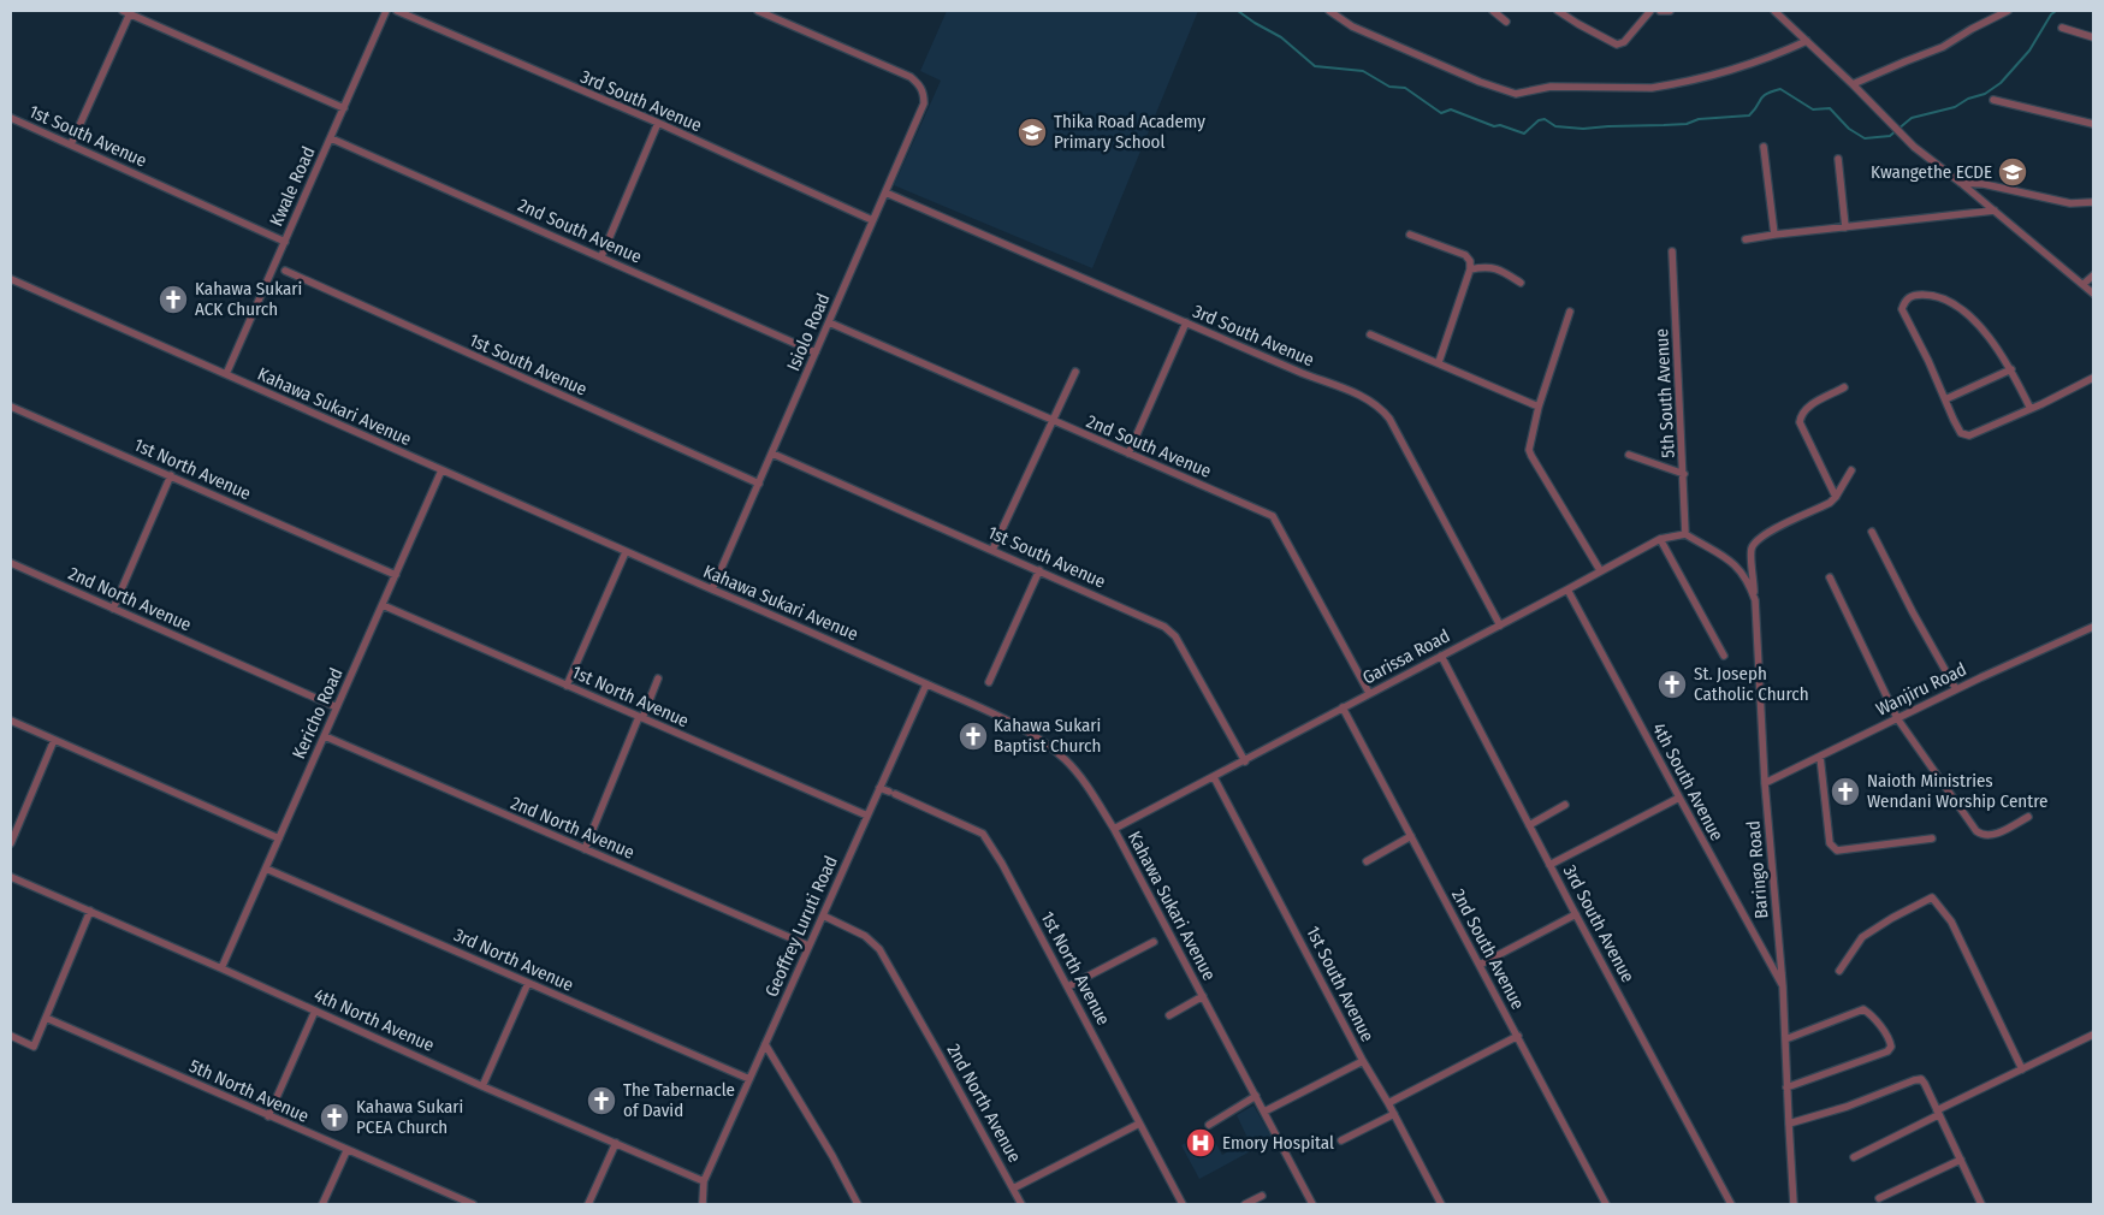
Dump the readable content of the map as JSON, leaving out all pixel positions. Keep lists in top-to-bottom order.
{
  "streets": {
    "street": [
      "3rd South Avenue",
      "1st South Avenue",
      "Kwale Road",
      "2nd South Avenue",
      "Isiolo Road",
      "5th South Avenue",
      "Kahawa Sukari Avenue",
      "1st North Avenue",
      "2nd North Avenue",
      "Garissa Road",
      "Wanjiru Road",
      "Kericho Road",
      "4th South Avenue",
      "Baringo Road",
      "Geoffrey Luruti Road",
      "3rd North Avenue",
      "4th North Avenue",
      "5th North Avenue"
    ]
  },
  "crossings": [
    ["3rd South Avenue", "Isiolo Road"],
    ["3rd South Avenue", "Garissa Road"],
    ["1st South Avenue", "Kwale Road"],
    ["1st South Avenue", "Isiolo Road"],
    ["1st South Avenue", "Garissa Road"],
    ["Kwale Road", "2nd South Avenue"],
    ["Kwale Road", "Kahawa Sukari Avenue"],
    ["2nd South Avenue", "Isiolo Road"],
    ["2nd South Avenue", "Garissa Road"],
    ["Isiolo Road", "Kahawa Sukari Avenue"],
    ["5th South Avenue", "Garissa Road"],
    ["5th South Avenue", "Baringo Road"],
    ["Kahawa Sukari Avenue", "Garissa Road"],
    ["Kahawa Sukari Avenue", "Kericho Road"],
    ["Kahawa Sukari Avenue", "Geoffrey Luruti Road"],
    ["1st North Avenue", "Kericho Road"],
    ["1st North Avenue", "Geoffrey Luruti Road"],
    ["2nd North Avenue", "Kericho Road"],
    ["2nd North Avenue", "Geoffrey Luruti Road"],
    ["Garissa Road", "4th South Avenue"],
    ["Garissa Road", "Baringo Road"],
    ["Wanjiru Road", "Baringo Road"],
    ["Kericho Road", "3rd North Avenue"],
    ["Kericho Road", "4th North Avenue"],
    ["4th South Avenue", "Baringo Road"],
    ["Geoffrey Luruti Road", "3rd North Avenue"],
    ["Geoffrey Luruti Road", "4th North Avenue"]
  ],
  "places": {
    "school or university": ["Thika Road Academy Primary School", "Kwangethe ECDE"],
    "church": [
      "Kahawa Sukari ACK Church",
      "St. Joseph Catholic Church",
      "Kahawa Sukari Baptist Church",
      "Naioth Ministries Wendani Worship Centre",
      "The Tabernacle of David",
      "Kahawa Sukari PCEA Church"
    ],
    "hospital": ["Emory Hospital"]
  }
}
